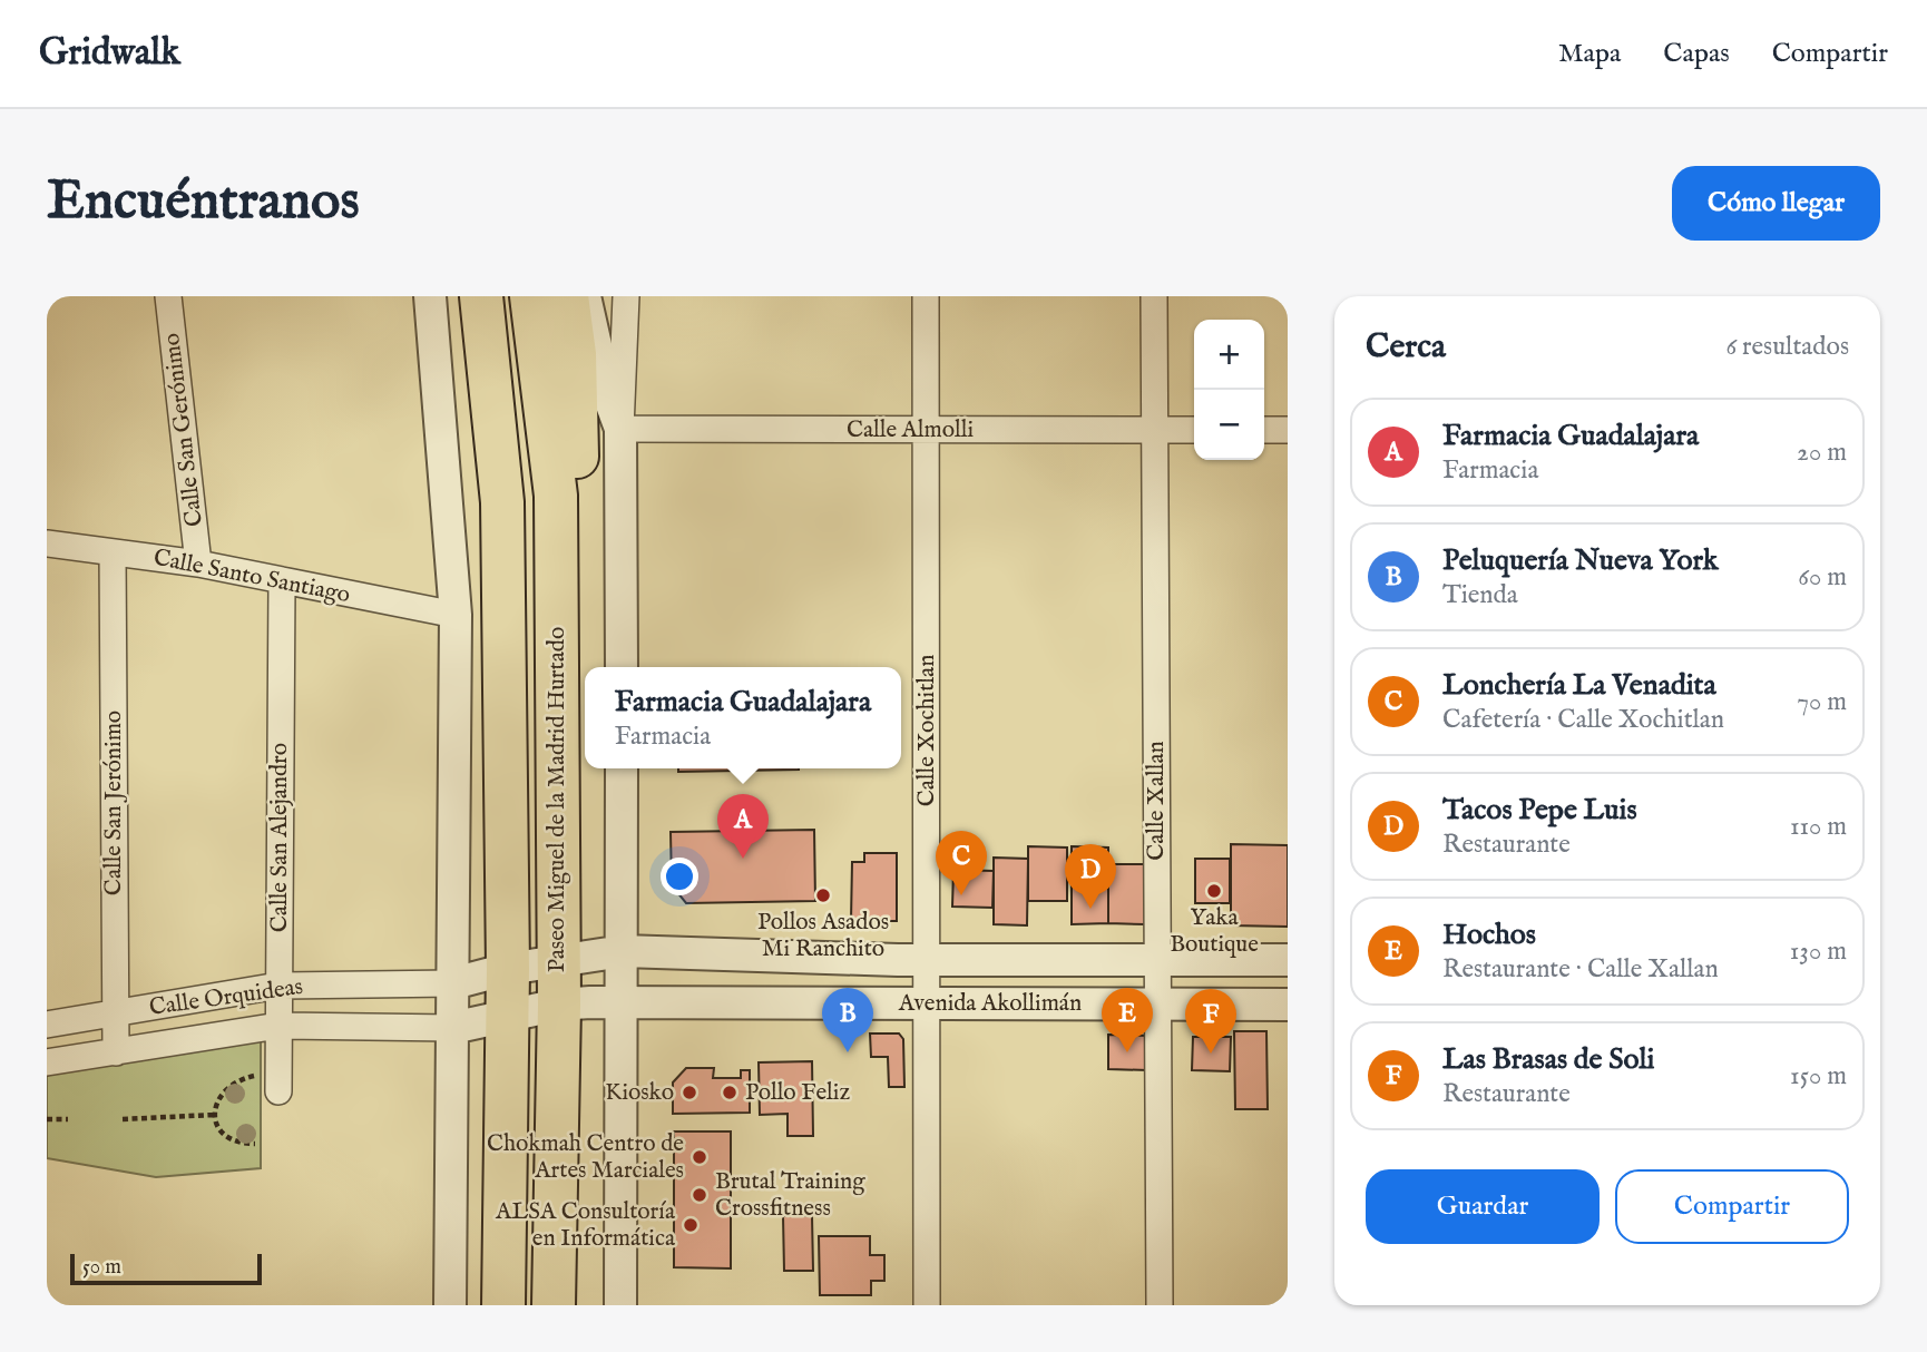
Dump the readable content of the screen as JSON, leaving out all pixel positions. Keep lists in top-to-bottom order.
{
  "streets": {
    "highway": ["Paseo Miguel de la Madrid Hurtado"],
    "street": [
      "Calle San Gerónimo",
      "Calle Almolli",
      "Calle Santo Santiago",
      "Calle Xochitlan",
      "Calle Xallan",
      "Calle San Jerónimo",
      "Calle San Alejandro",
      "Calle Orquideas",
      "Avenida Akollimán"
    ]
  },
  "crossings": [
    ["Calle San Gerónimo", "Calle Santo Santiago"],
    ["Calle Almolli", "Calle Xochitlan"],
    ["Calle Almolli", "Calle Xallan"],
    ["Calle Santo Santiago", "Calle San Jerónimo"],
    ["Calle Santo Santiago", "Calle San Alejandro"],
    ["Calle Xochitlan", "Avenida Akollimán"],
    ["Paseo Miguel de la Madrid Hurtado", "Avenida Akollimán"],
    ["Calle Xallan", "Avenida Akollimán"],
    ["Calle San Jerónimo", "Calle Orquideas"],
    ["Calle San Alejandro", "Calle Orquideas"],
    ["Calle Orquideas", "Avenida Akollimán"]
  ],
  "places": [
    "Yaka Boutique",
    "Pollos Asados Mi Ranchito",
    "Kiosko",
    "Pollo Feliz",
    "Chokmah Centro de Artes Marciales",
    "Brutal Training Crossfitness",
    "ALSA Consultoría en Informática"
  ],
  "scale_bar": "50 m",
  "page": {
    "header": "Gridwalk",
    "nav": ["Mapa", "Capas", "Compartir"],
    "buttons": [
      "Cómo llegar",
      ["Guardar", "Compartir"]
    ],
    "title": "Encuéntranos",
    "heading": ["Cerca", "6 resultados"],
    "map_buttons": ["+", "−"],
    "list": [
      {
        "mark": "A",
        "name": "Farmacia Guadalajara",
        "note": "Farmacia",
        "value": "20 m"
      },
      {
        "mark": "B",
        "name": "Peluquería Nueva York",
        "note": "Tienda",
        "value": "60 m"
      },
      {
        "mark": "C",
        "name": "Lonchería La Venadita",
        "note": "Cafetería · Calle Xochitlan",
        "value": "70 m"
      },
      {
        "mark": "D",
        "name": "Tacos Pepe Luis",
        "note": "Restaurante",
        "value": "110 m"
      },
      {
        "mark": "E",
        "name": "Hochos",
        "note": "Restaurante · Calle Xallan",
        "value": "130 m"
      },
      {
        "mark": "F",
        "name": "Las Brasas de Soli",
        "note": "Restaurante",
        "value": "150 m"
      }
    ],
    "popup": ["Farmacia Guadalajara", "Farmacia"],
    "pins": [
      "A",
      "C",
      "D",
      "B",
      "E",
      "F"
    ],
    "scale": "50 m"
  }
}
